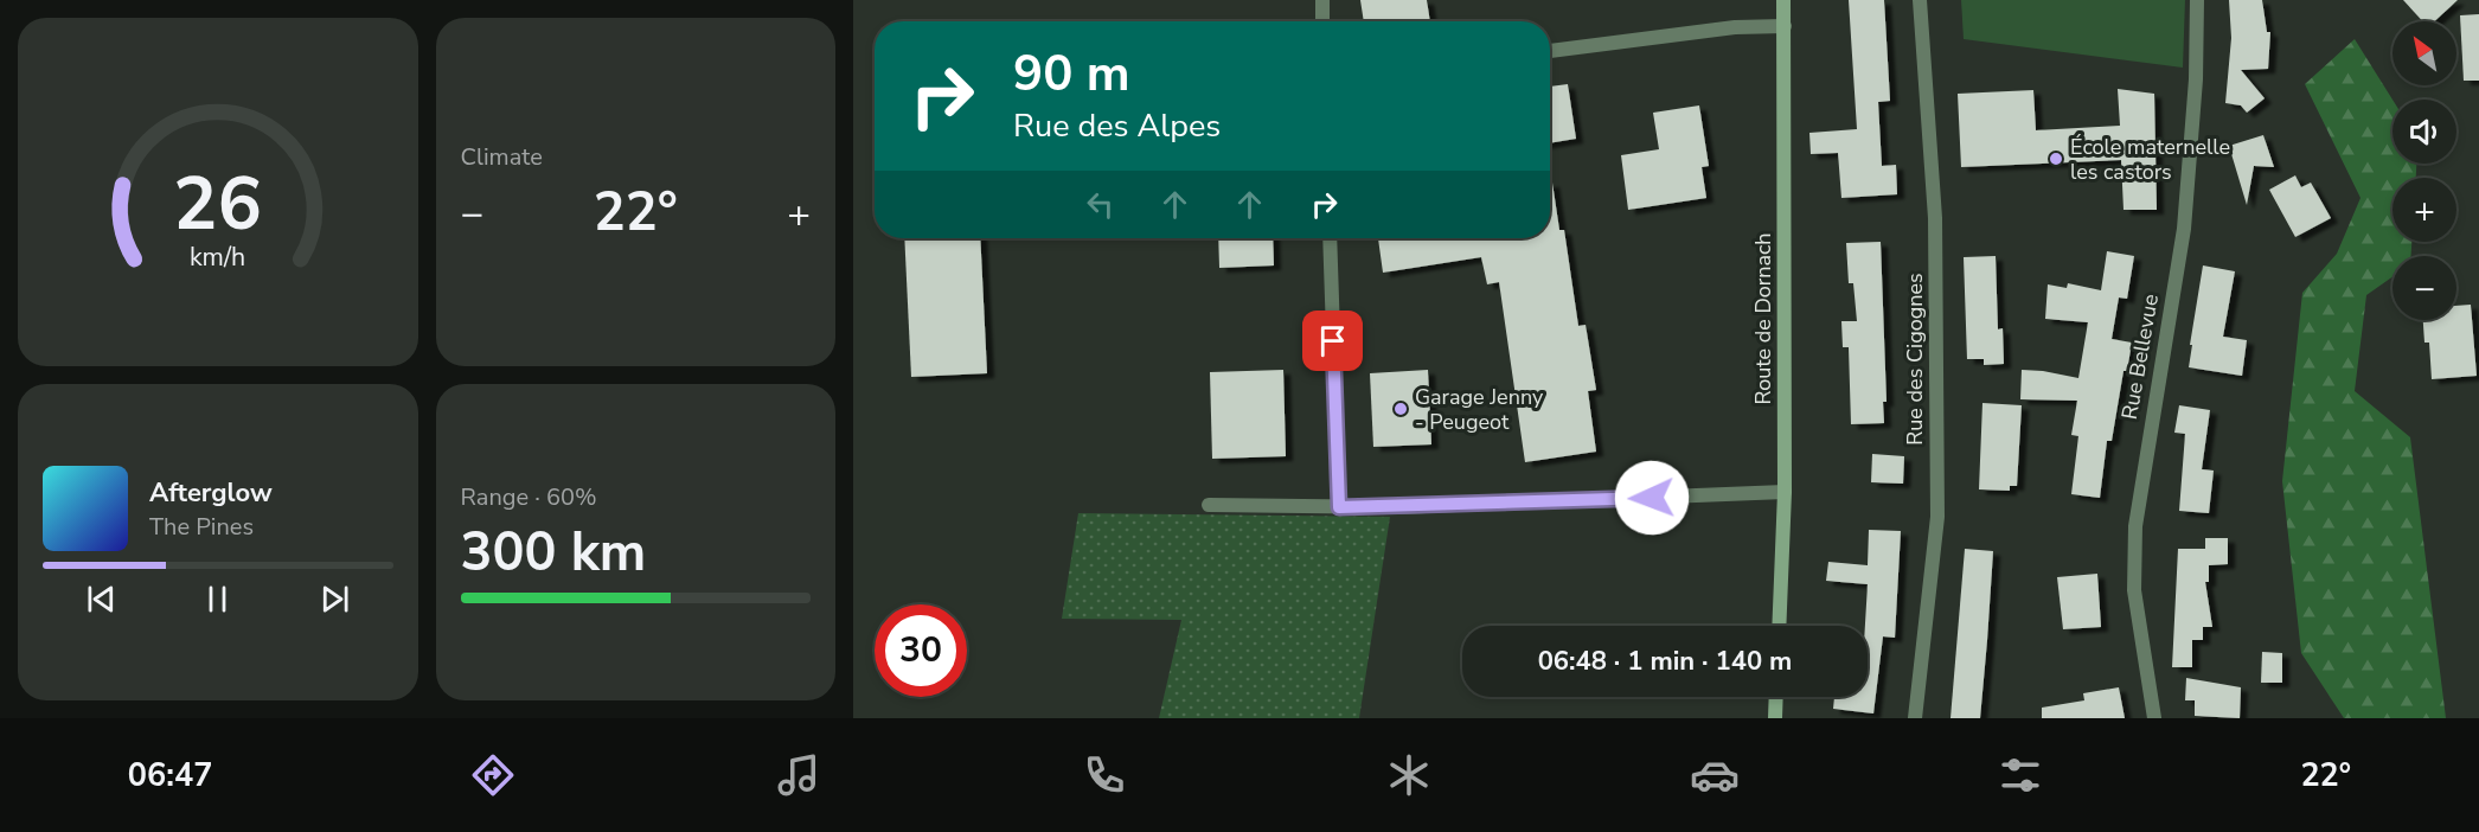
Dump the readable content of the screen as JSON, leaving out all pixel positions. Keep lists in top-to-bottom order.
{
  "streets": {
    "main road": ["Route de Dornach"],
    "street": ["Rue Bellevue", "Rue des Cigognes"]
  },
  "places": ["École maternelle les castors", "Garage Jenny - Peugeot"],
  "north": "top left",
  "page": {
    "tile": [
      "Climate",
      ["Range · 60%", "300 km"]
    ],
    "map_buttons": ["+", "−"],
    "turn": ["90 m", "Rue des Alpes"],
    "heat": ["−", "22°", "+"],
    "song": ["Afterglow", "The Pines"],
    "limit": "30",
    "trip": "06:48 · 1 min · 140 m",
    "tabs": ["06:47", "22°"],
    "gauge": ["26", "km/h"]
  }
}
